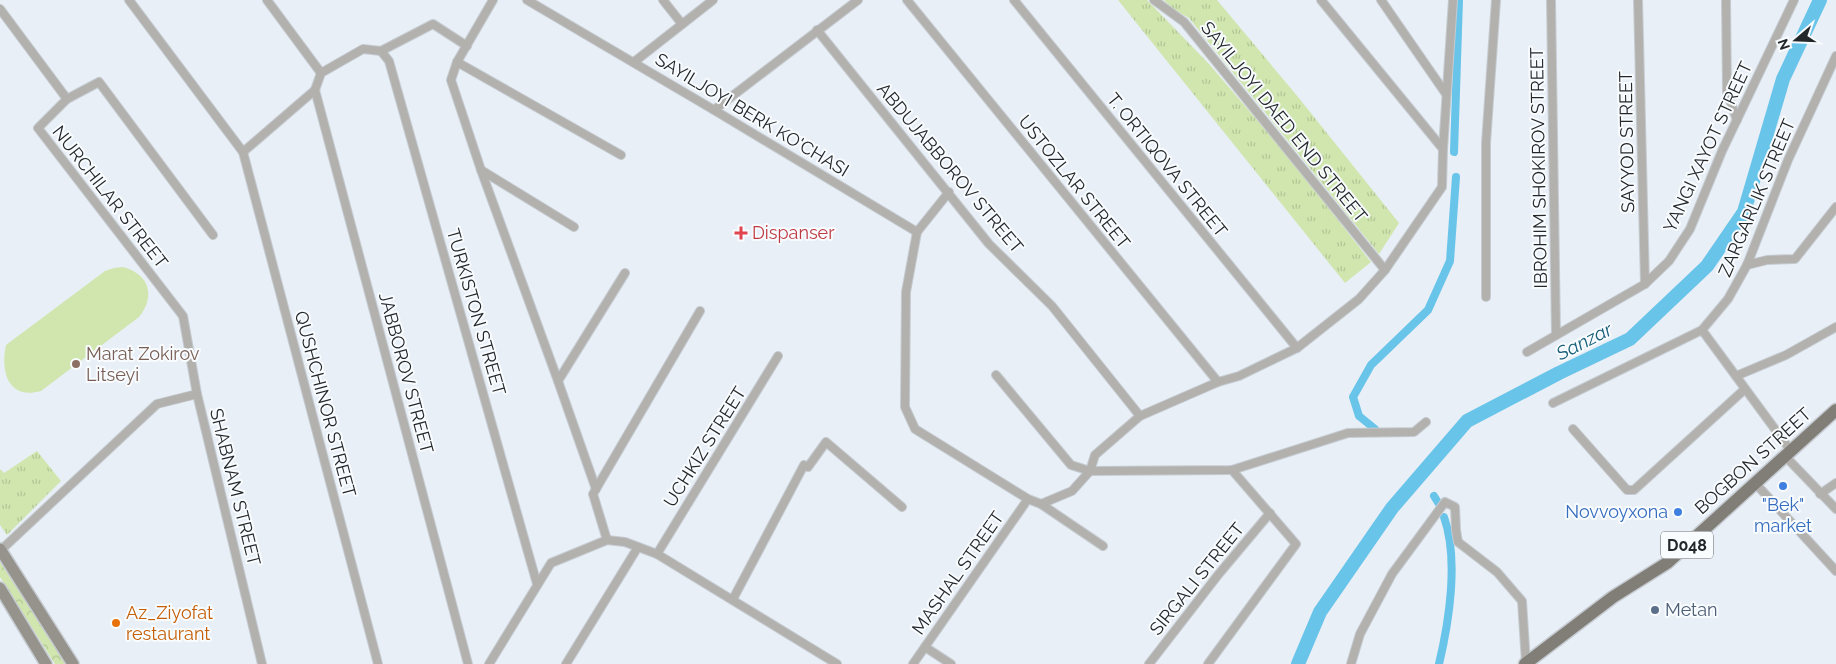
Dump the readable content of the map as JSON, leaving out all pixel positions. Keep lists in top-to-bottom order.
{
  "streets": {
    "main road": ["BOGBON STREET", "D048"],
    "street": [
      "SAYILJOYI BERK KO'CHASI",
      "SAYILJOYI DAED END STREET",
      "SAYYOD STREET",
      "YANGI XAYOT STREET",
      "T. ORTIQOVA STREET",
      "ABDUJABBOROV STREET",
      "IBROHIM SHOKIROV STREET",
      "USTOZLAR STREET",
      "NURCHILAR STREET",
      "ZARGARLIK STREET",
      "TURKISTON STREET",
      "JABBOROV STREET",
      "QUSHCHINOR STREET",
      "UCHKIZ STREET",
      "SHABNAM STREET",
      "MASHAL STREET",
      "SIRGALI STREET"
    ]
  },
  "crossings": [
    ["SAYYOD STREET", "YANGI XAYOT STREET"],
    ["YANGI XAYOT STREET", "IBROHIM SHOKIROV STREET"],
    ["NURCHILAR STREET", "SHABNAM STREET"]
  ],
  "water": ["Sanzar"],
  "places": {
    "health": ["Dispanser"],
    "other": [
      "Marat Zokirov Litseyi",
      "\"Bek\" market",
      "Novvoyxona",
      "Metan",
      "Az_Ziyofat restaurant"
    ]
  },
  "north": "left"
}
